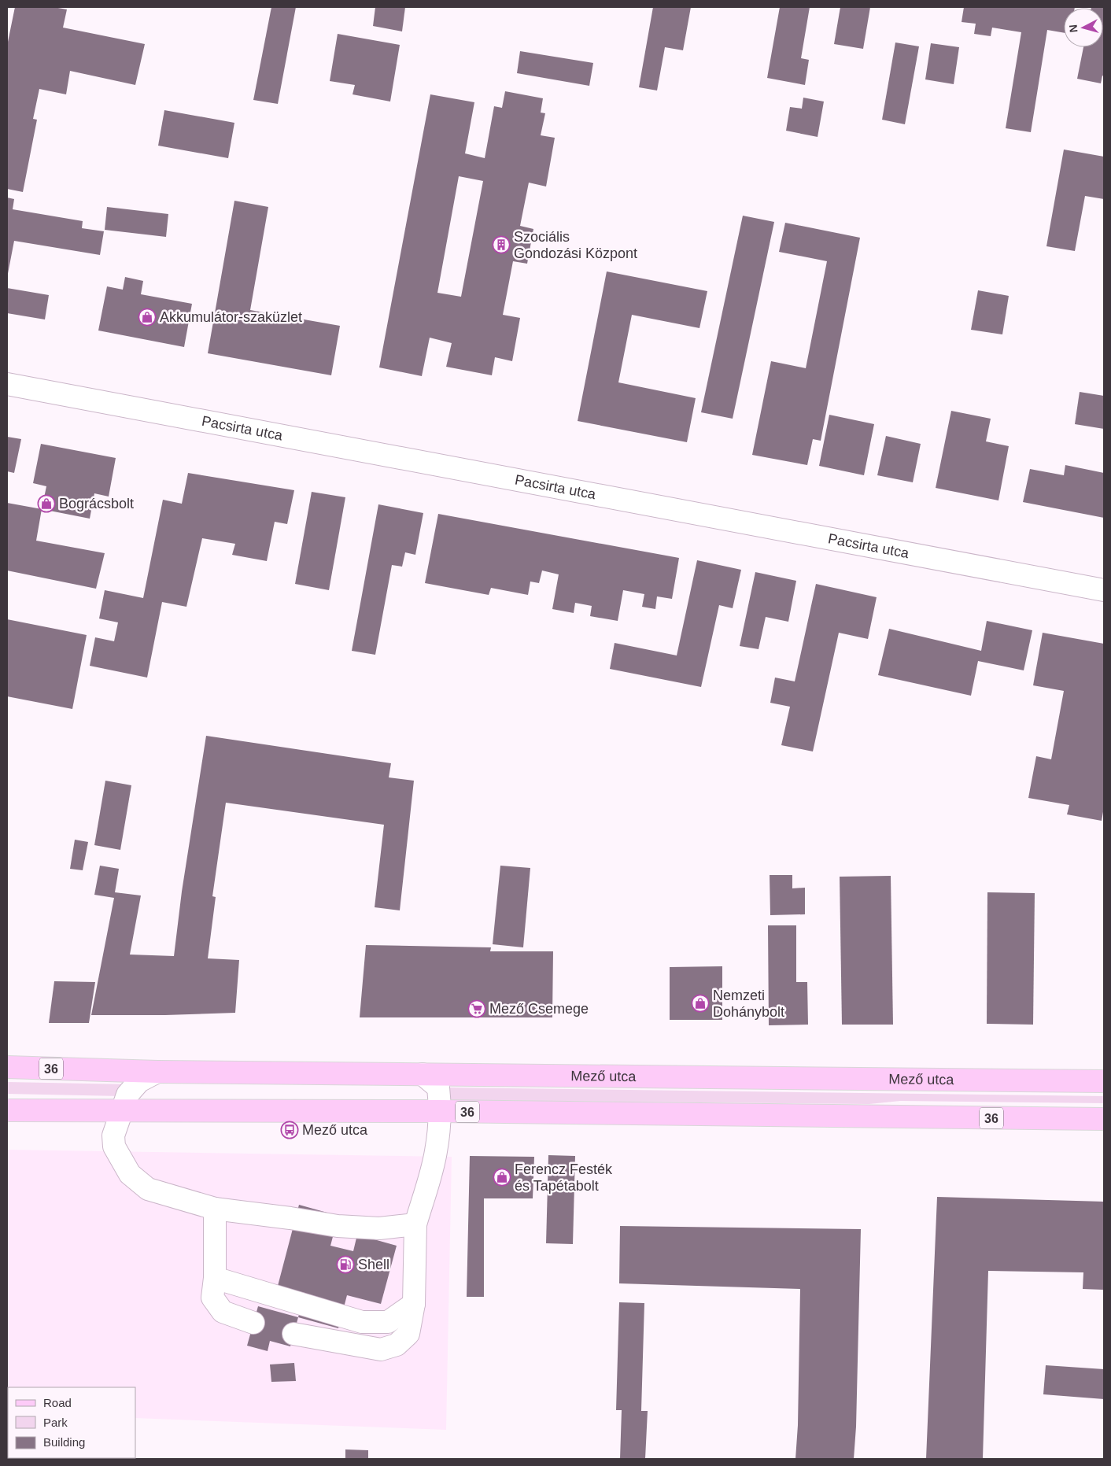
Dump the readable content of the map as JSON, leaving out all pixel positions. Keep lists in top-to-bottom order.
{
  "streets": {
    "main road": ["36", "Mező utca"],
    "street": ["Pacsirta utca"]
  },
  "places": {
    "building": ["Szociális Gondozási Központ"],
    "shop": [
      "Akkumulátor-szaküzlet",
      "Bográcsbolt",
      "Nemzeti Dohánybolt",
      "Ferencz Festék és Tapétabolt"
    ],
    "supermarket": ["Mező Csemege"],
    "bus stop": ["Mező utca"],
    "fuel station": ["Shell"]
  },
  "legend": ["Road", "Park", "Building"],
  "north": "left"
}
